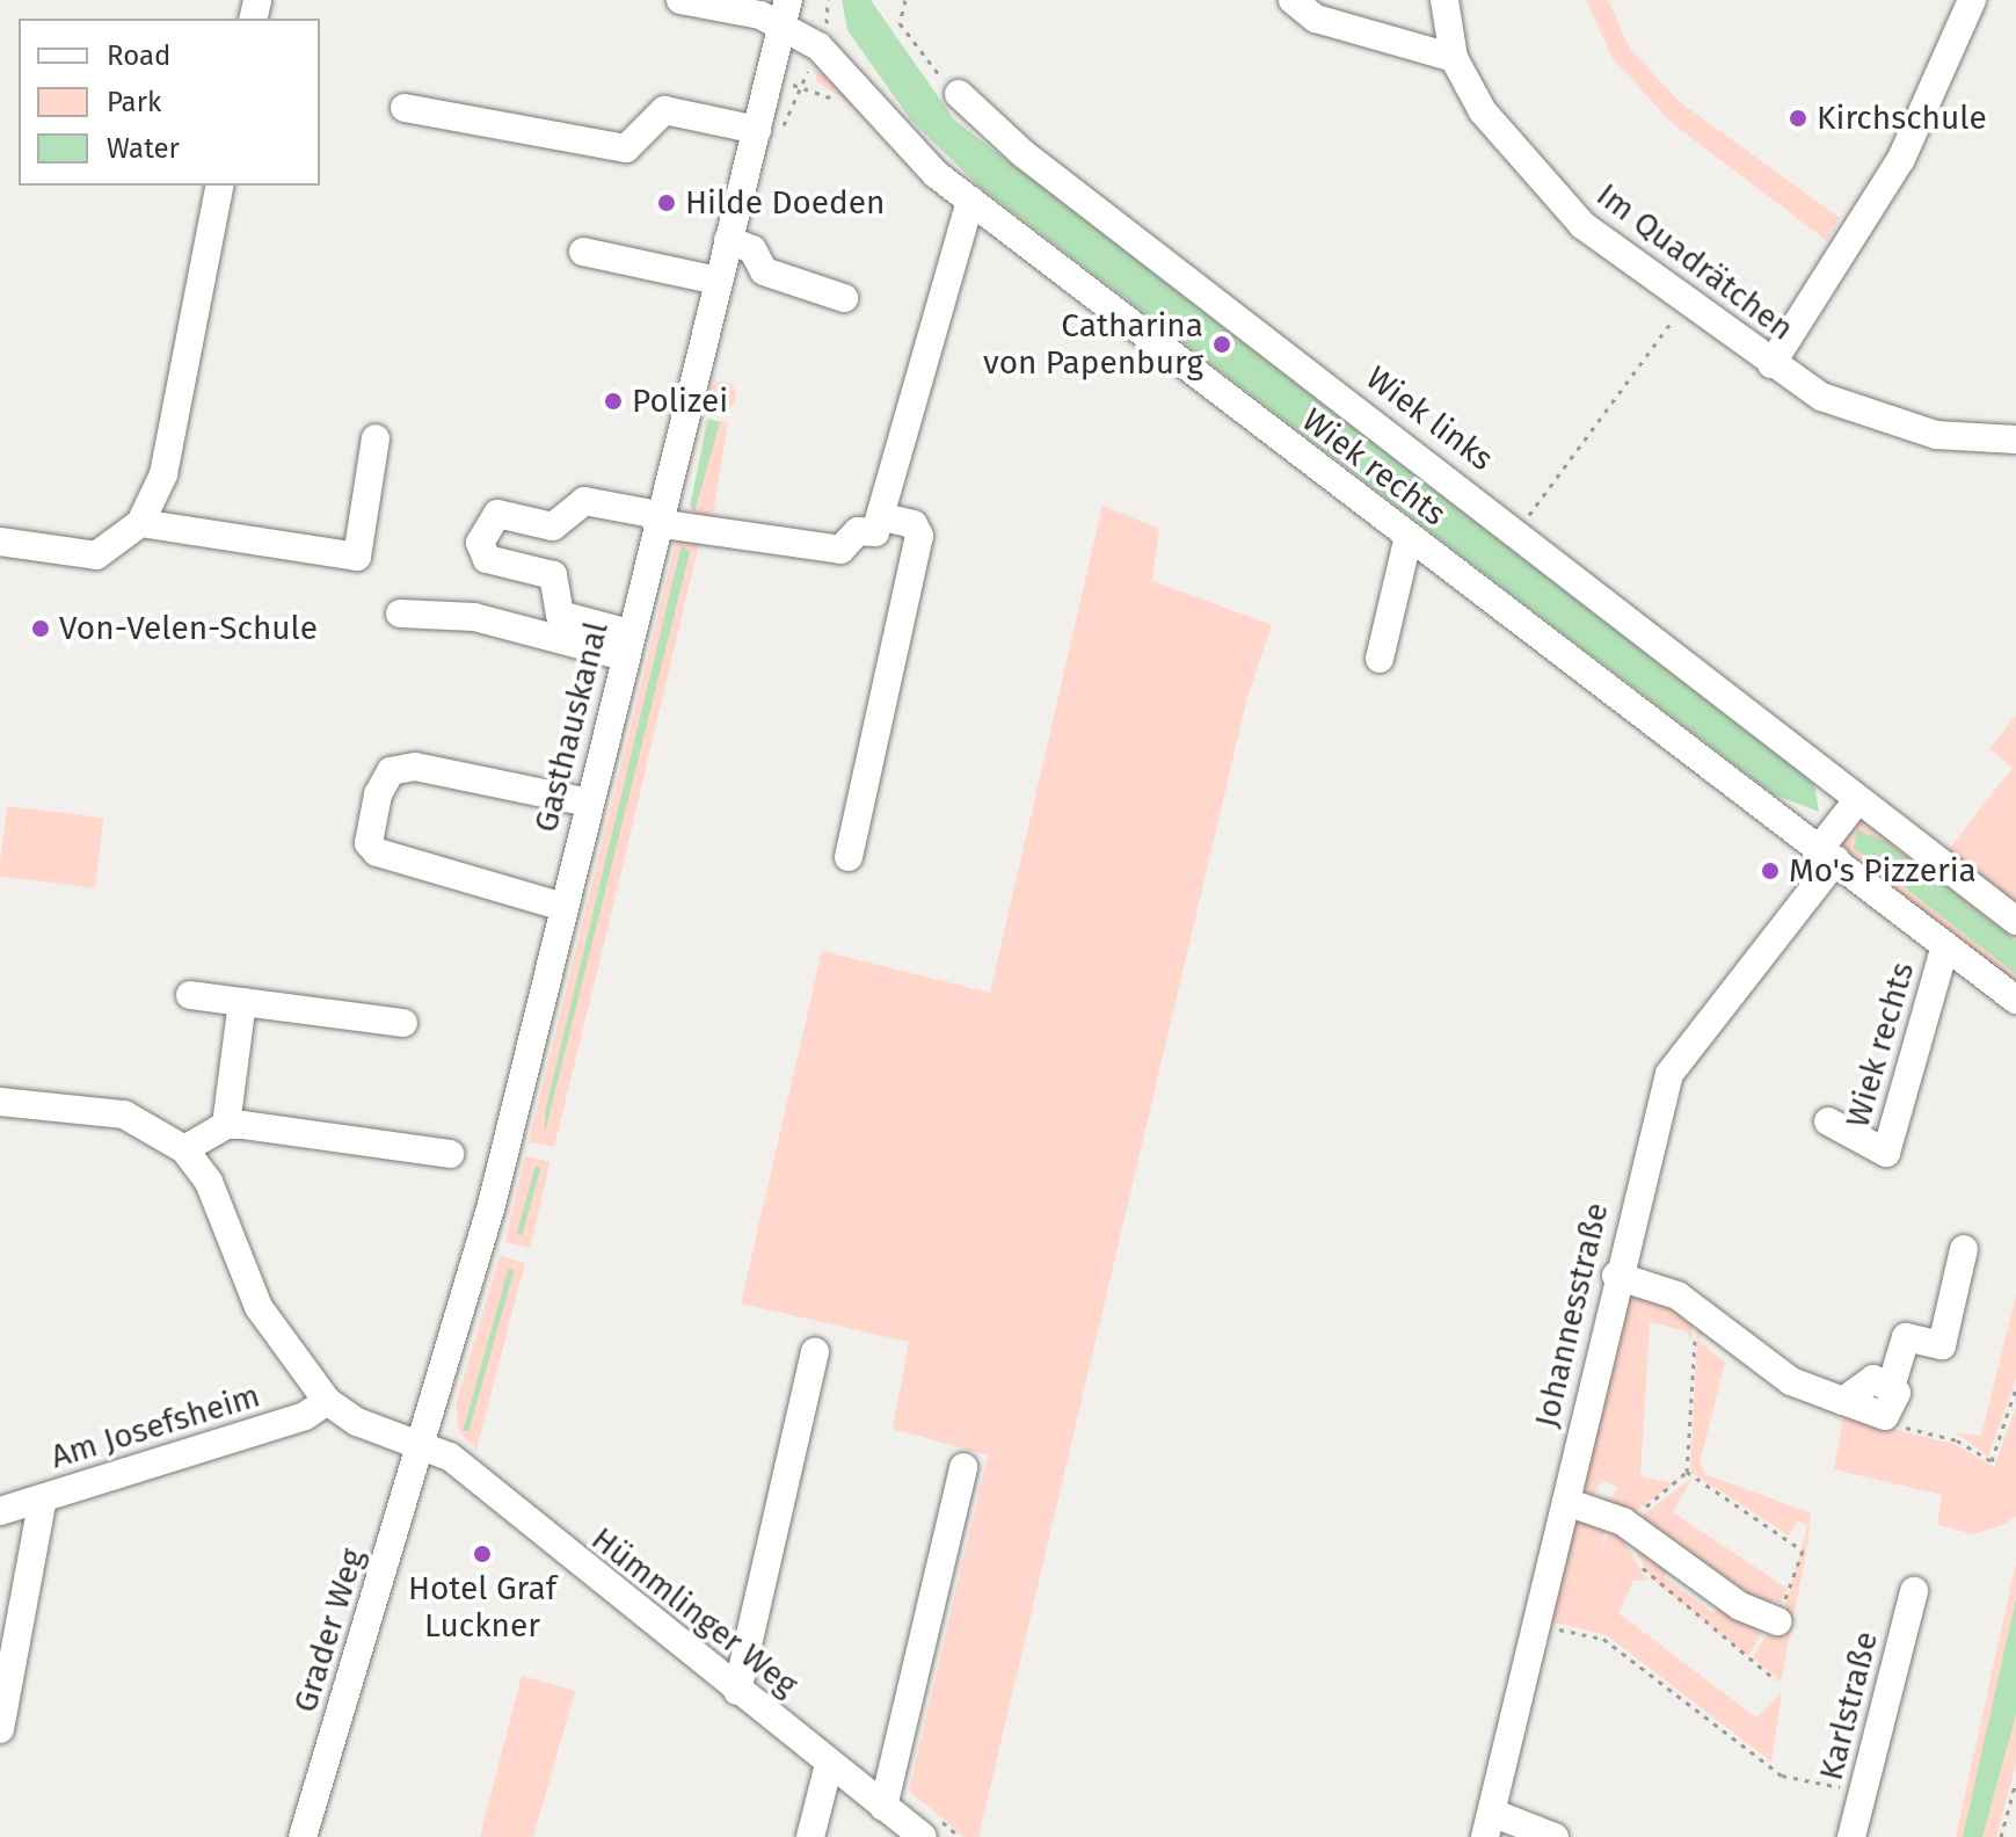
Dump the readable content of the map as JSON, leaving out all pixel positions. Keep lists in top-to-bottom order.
{
  "streets": {
    "street": [
      "Im Quadrätchen",
      "Wiek links",
      "Wiek rechts",
      "Gasthauskanal",
      "Johannesstraße",
      "Am Josefsheim",
      "Hümmlinger Weg",
      "Grader Weg",
      "Karlstraße"
    ]
  },
  "crossings": [
    ["Wiek rechts", "Gasthauskanal"],
    ["Wiek rechts", "Johannesstraße"],
    ["Gasthauskanal", "Hümmlinger Weg"],
    ["Gasthauskanal", "Grader Weg"],
    ["Am Josefsheim", "Hümmlinger Weg"],
    ["Hümmlinger Weg", "Grader Weg"]
  ],
  "places": [
    "Kirchschule",
    "Hilde Doeden",
    "Catharina von Papenburg",
    "Polizei",
    "Von-Velen-Schule",
    "Mo's Pizzeria",
    "Hotel Graf Luckner"
  ],
  "legend": ["Road", "Park", "Water"]
}
